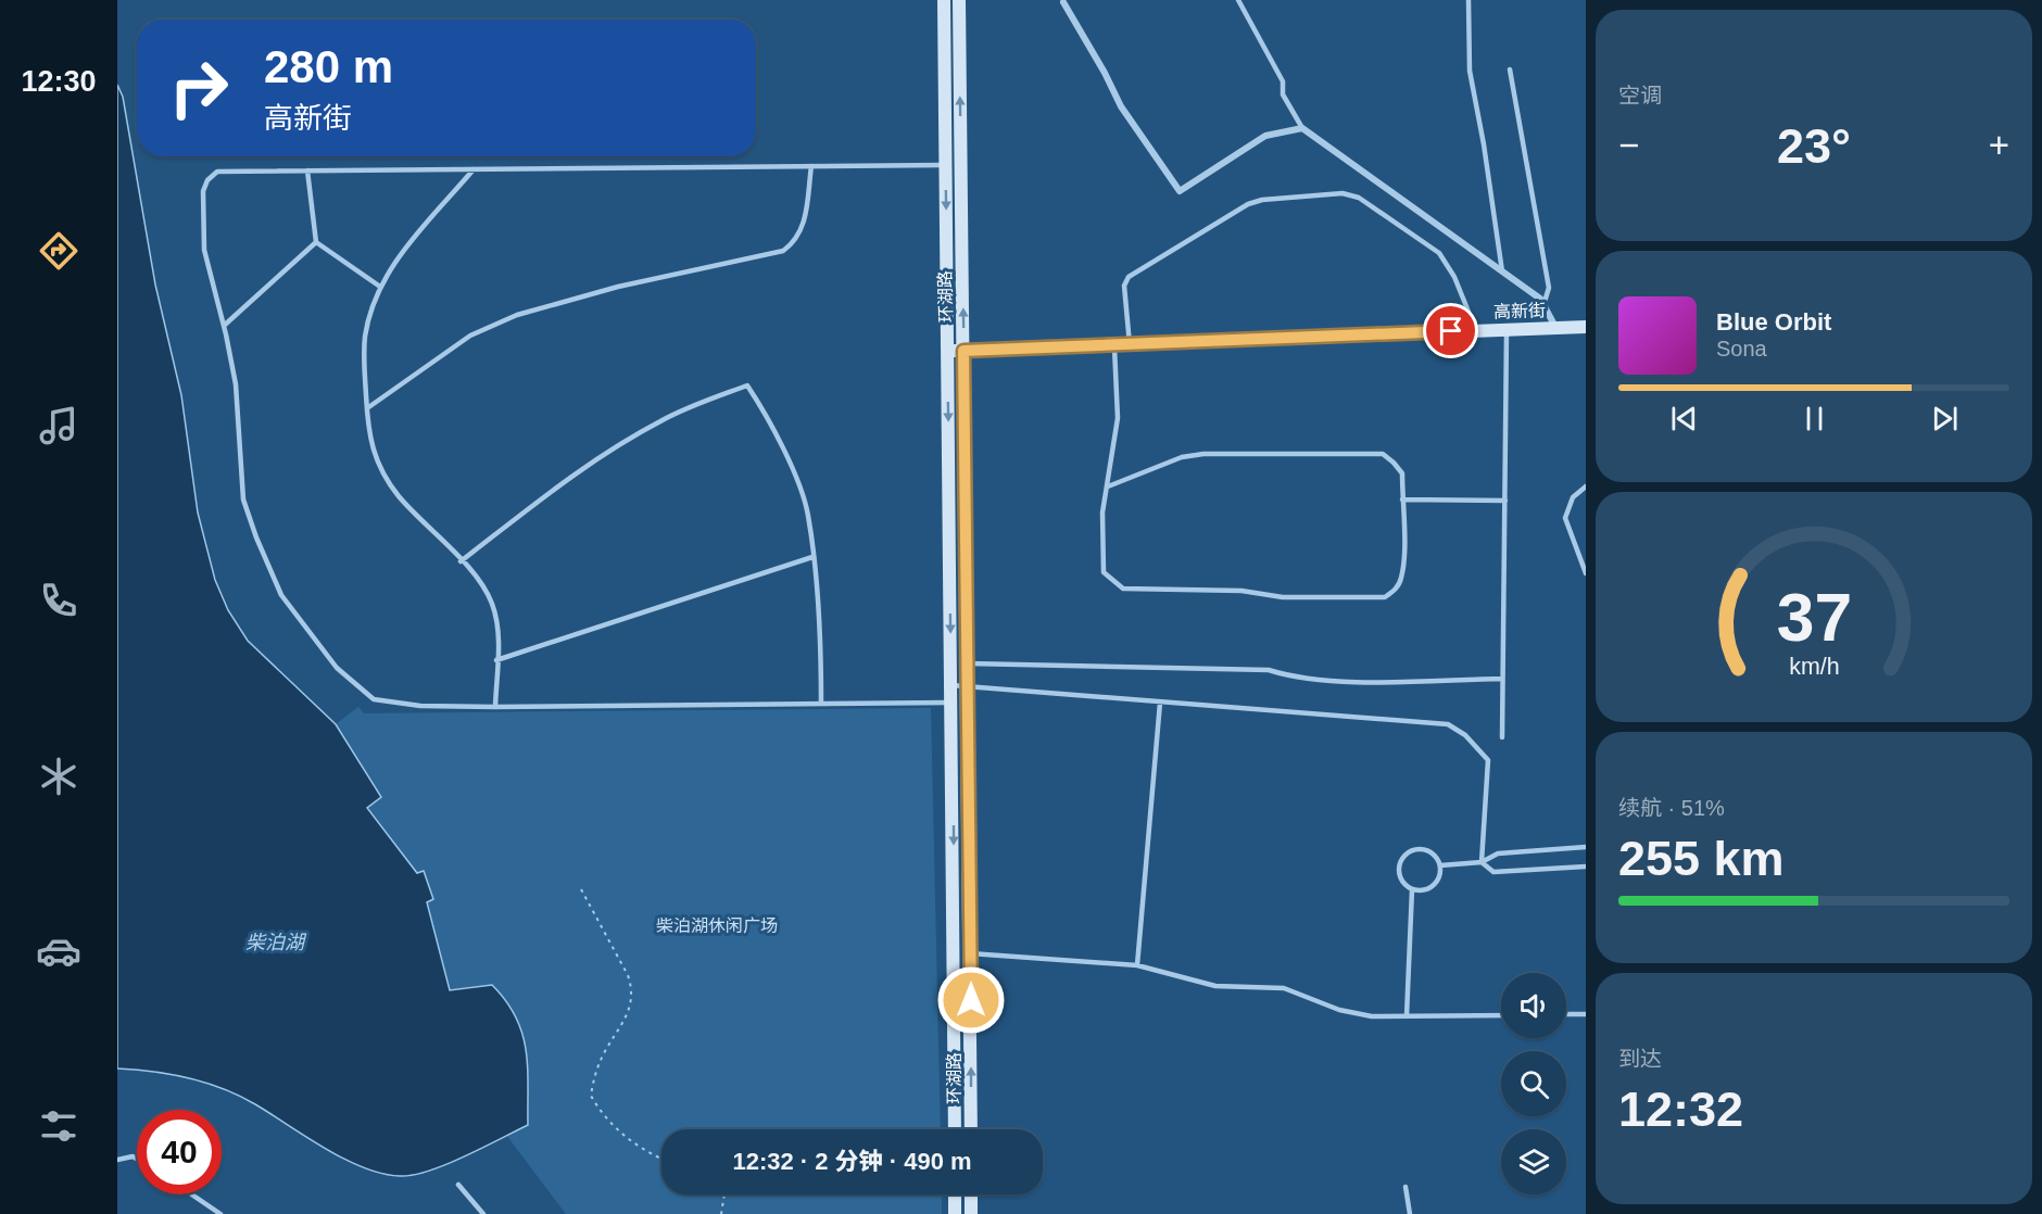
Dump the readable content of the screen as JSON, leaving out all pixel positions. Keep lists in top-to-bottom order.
{
  "streets": {
    "street": ["环湖路", "高新街"]
  },
  "crossings": [
    ["环湖路", "高新街"]
  ],
  "water": ["柴泊湖"],
  "parks": ["柴泊湖休闲广场"],
  "page": {
    "tabs": "12:30",
    "tile": [
      "空调",
      ["续航 · 51%", "255 km"],
      ["到达", "12:32"]
    ],
    "turn": ["280 m", "高新街"],
    "heat": ["−", "23°", "+"],
    "song": ["Blue Orbit", "Sona"],
    "limit": "40",
    "trip": "12:32 · 2 分钟 · 490 m",
    "gauge": ["37", "km/h"]
  }
}
